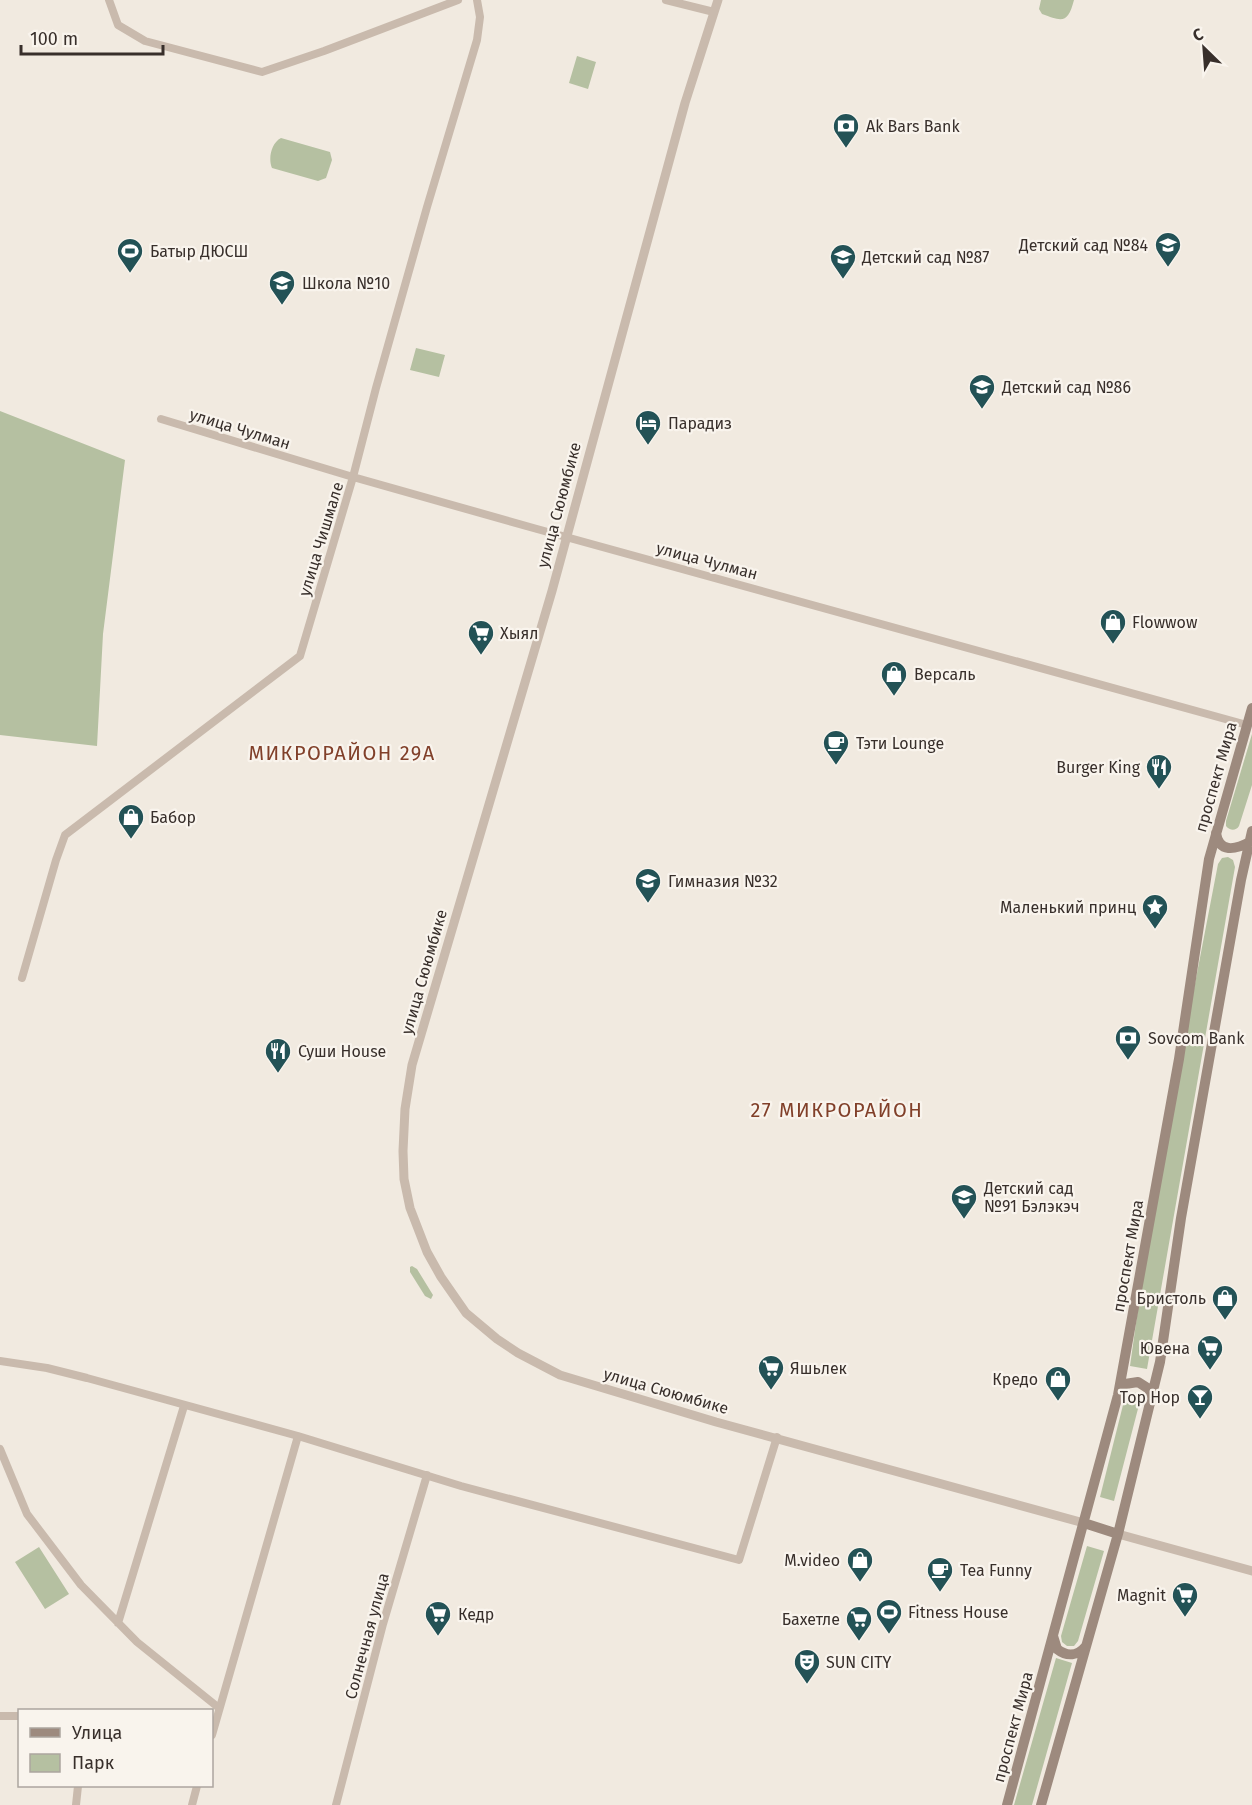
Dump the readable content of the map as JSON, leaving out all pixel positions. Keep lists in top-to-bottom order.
{
  "streets": {
    "main road": ["проспект Мира"],
    "street": [
      "улица Чулман",
      "улица Сююмбике",
      "улица Чишмале",
      "Солнечная улица"
    ]
  },
  "crossings": [
    ["улица Чулман", "улица Сююмбике"],
    ["улица Чулман", "улица Чишмале"],
    ["улица Чулман", "проспект Мира"],
    ["улица Сююмбике", "проспект Мира"]
  ],
  "districts": ["МИКРОРАЙОН 29А", "27 МИКРОРАЙОН"],
  "places": {
    "bank": ["Ak Bars Bank", "Sovcom Bank"],
    "school or university": [
      "Детский сад №84",
      "Детский сад №87",
      "Школа №10",
      "Детский сад №86",
      "Гимназия №32",
      "Детский сад №91 Бэлэкэч"
    ],
    "sports": ["Батыр ДЮСШ", "Fitness House"],
    "hotel": ["Парадиз"],
    "shop": [
      "Flowwow",
      "Версаль",
      "Бабор",
      "Бристоль",
      "Кредо",
      "M.video"
    ],
    "supermarket": [
      "Хыял",
      "Ювена",
      "Яшьлек",
      "Magnit",
      "Кедр",
      "Бахетле"
    ],
    "cafe": ["Тэти Lounge", "Tea Funny"],
    "restaurant": ["Burger King", "Суши House"],
    "place": ["Маленький принц"],
    "bar": ["Top Hop"],
    "theatre": ["SUN CITY"]
  },
  "legend": ["Улица", "Парк"],
  "scale_bar": "100 m",
  "north": "top left"
}
